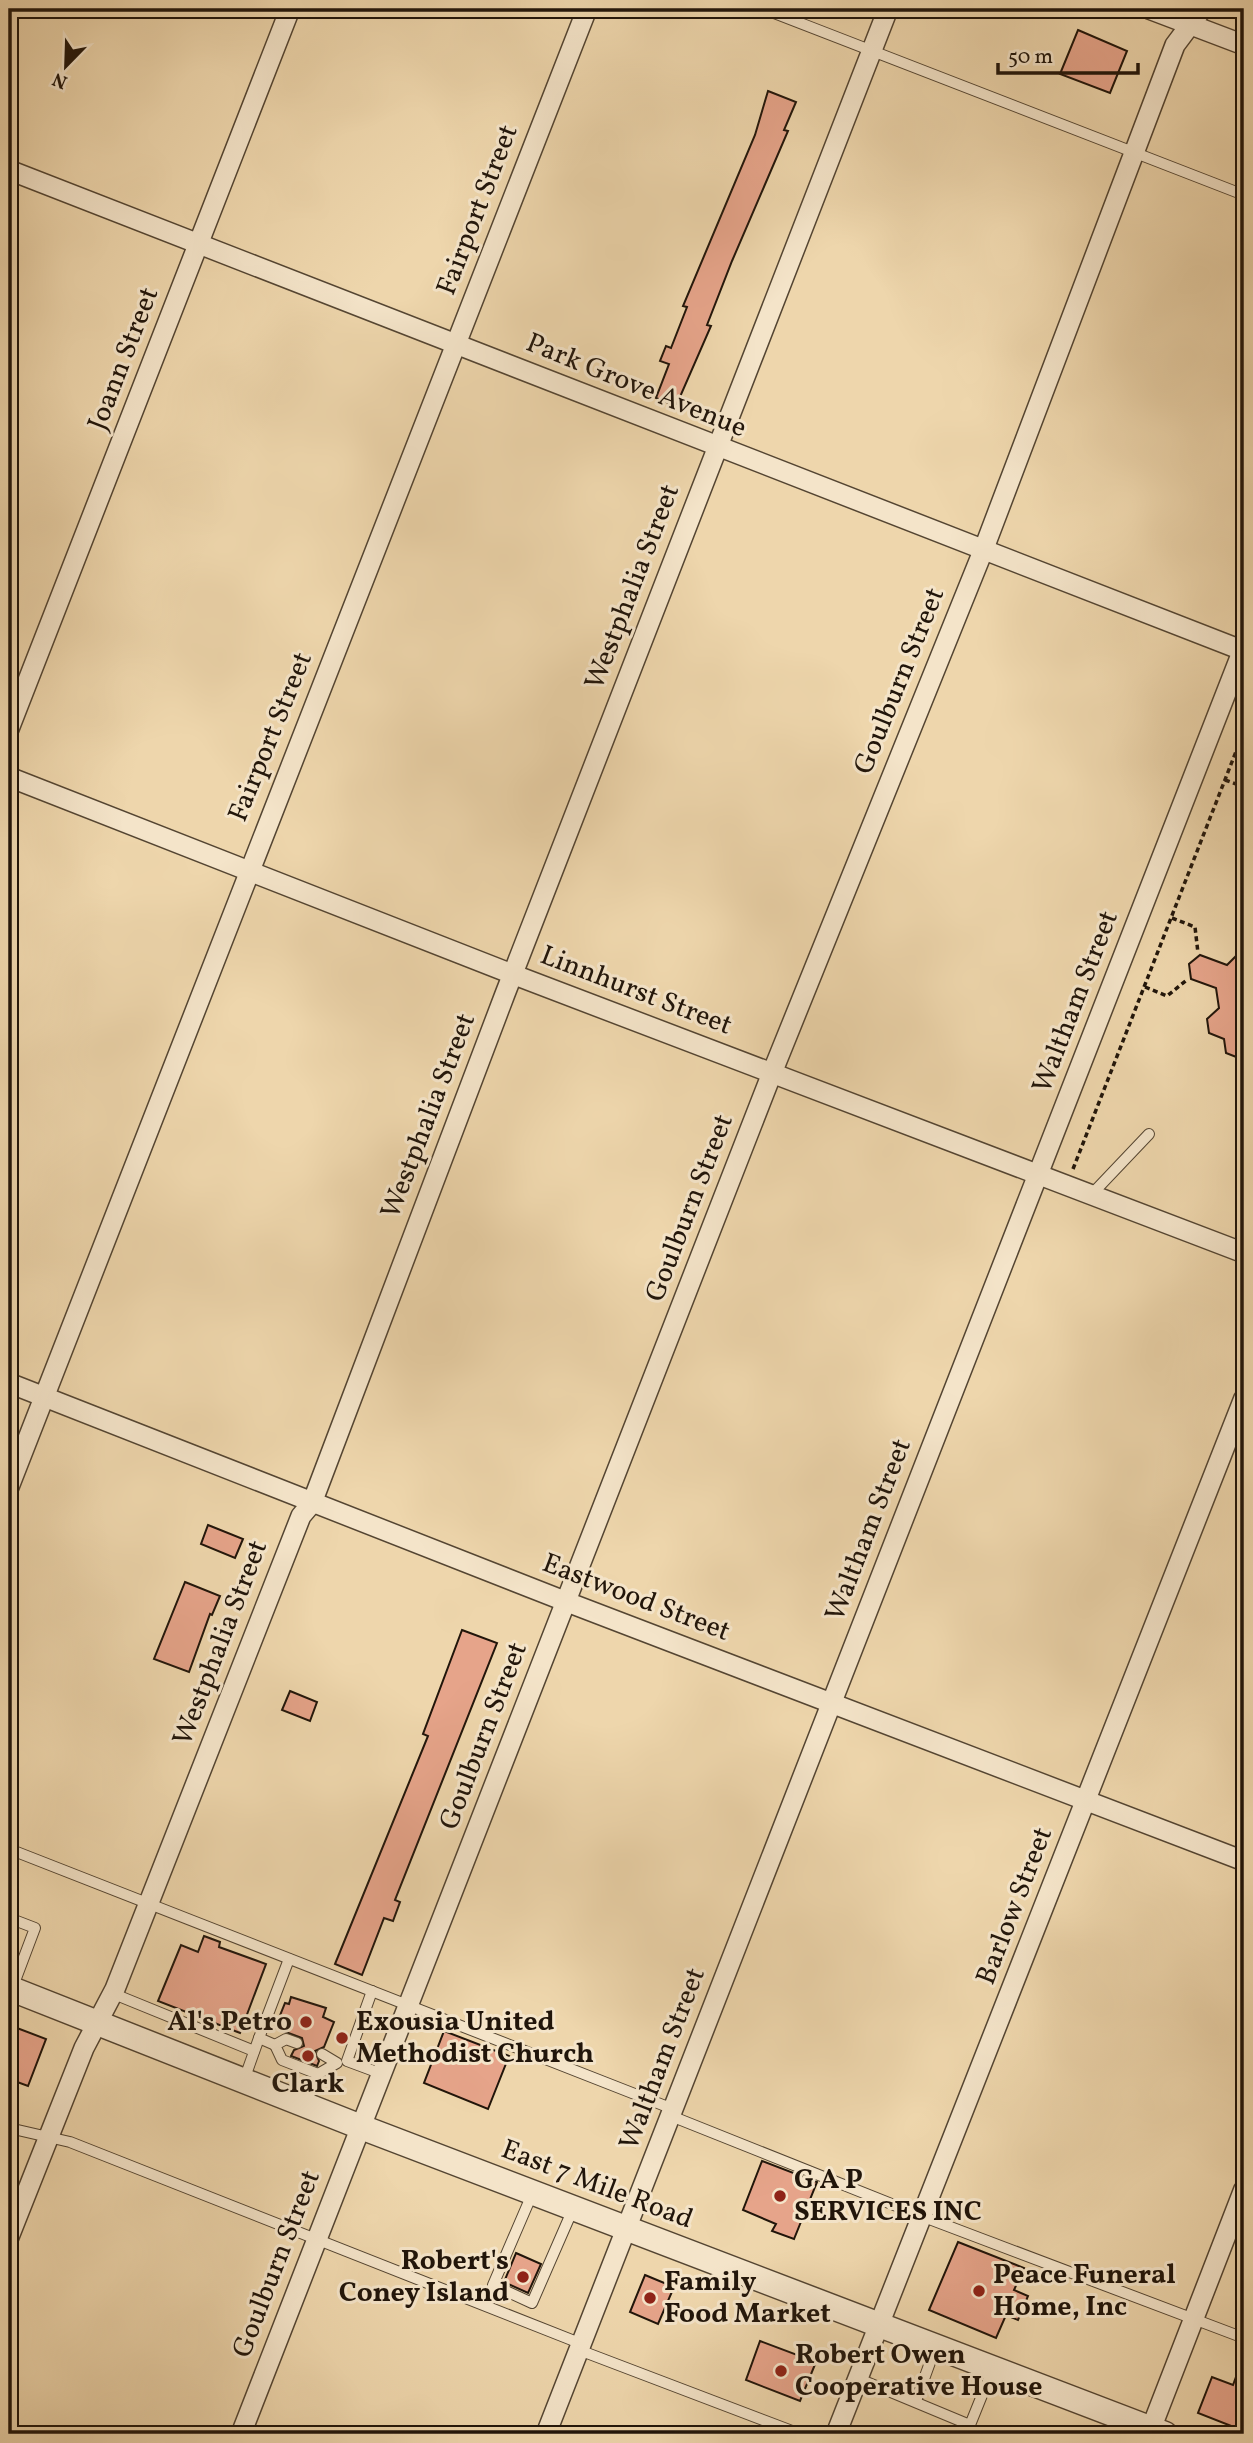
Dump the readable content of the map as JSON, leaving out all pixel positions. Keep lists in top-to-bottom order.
{
  "streets": {
    "street": [
      "Fairport Street",
      "Joann Street",
      "Park Grove Avenue",
      "Westphalia Street",
      "Goulburn Street",
      "Linnhurst Street",
      "Waltham Street",
      "Eastwood Street",
      "Barlow Street",
      "East 7 Mile Road"
    ]
  },
  "crossings": [
    ["Fairport Street", "Park Grove Avenue"],
    ["Fairport Street", "Linnhurst Street"],
    ["Fairport Street", "Eastwood Street"],
    ["Joann Street", "Park Grove Avenue"],
    ["Park Grove Avenue", "Westphalia Street"],
    ["Park Grove Avenue", "Goulburn Street"],
    ["Park Grove Avenue", "Waltham Street"],
    ["Westphalia Street", "Linnhurst Street"],
    ["Westphalia Street", "Eastwood Street"],
    ["Westphalia Street", "East 7 Mile Road"],
    ["Goulburn Street", "Linnhurst Street"],
    ["Goulburn Street", "Eastwood Street"],
    ["Goulburn Street", "East 7 Mile Road"],
    ["Linnhurst Street", "Waltham Street"],
    ["Waltham Street", "Eastwood Street"],
    ["Waltham Street", "East 7 Mile Road"],
    ["Eastwood Street", "Barlow Street"],
    ["Barlow Street", "East 7 Mile Road"]
  ],
  "places": [
    "Al's Petro",
    "Exousia United Methodist Church",
    "Clark",
    "G A P SERVICES INC",
    "Robert's Coney Island",
    "Peace Funeral Home, Inc",
    "Family Food Market",
    "Robert Owen Cooperative House"
  ],
  "scale_bar": "50 m",
  "north": "bottom left"
}
